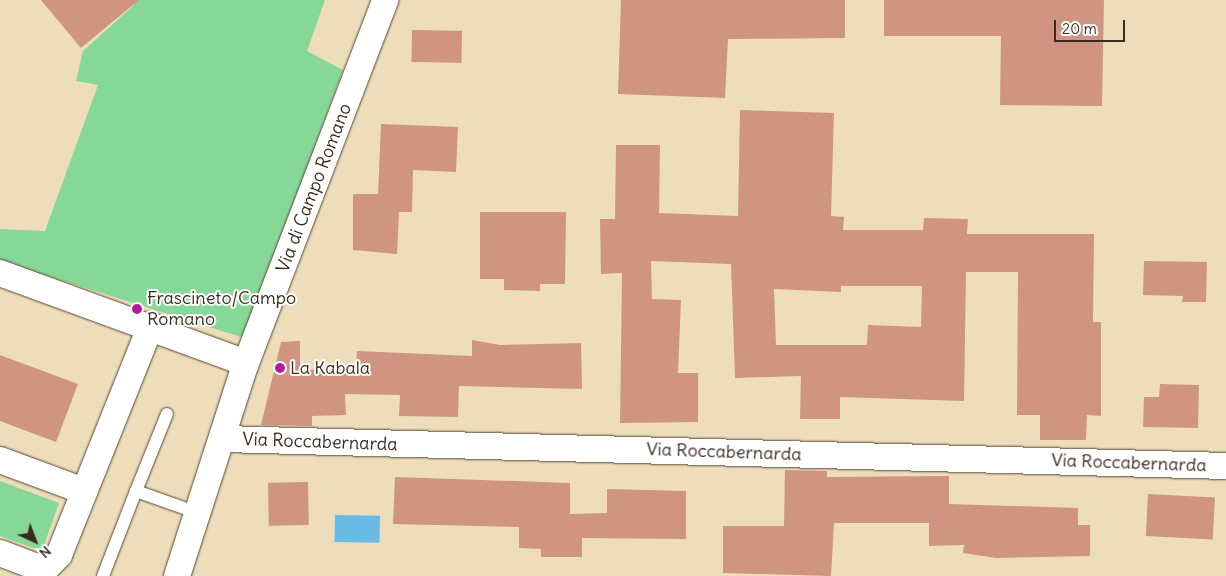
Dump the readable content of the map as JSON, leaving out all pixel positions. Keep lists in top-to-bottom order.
{
  "streets": {
    "street": ["Via di Campo Romano", "Via Roccabernarda"]
  },
  "crossings": [
    ["Via di Campo Romano", "Via Roccabernarda"]
  ],
  "places": ["Frascineto/Campo Romano", "La Kabala"],
  "scale_bar": "20 m",
  "north": "bottom right"
}
